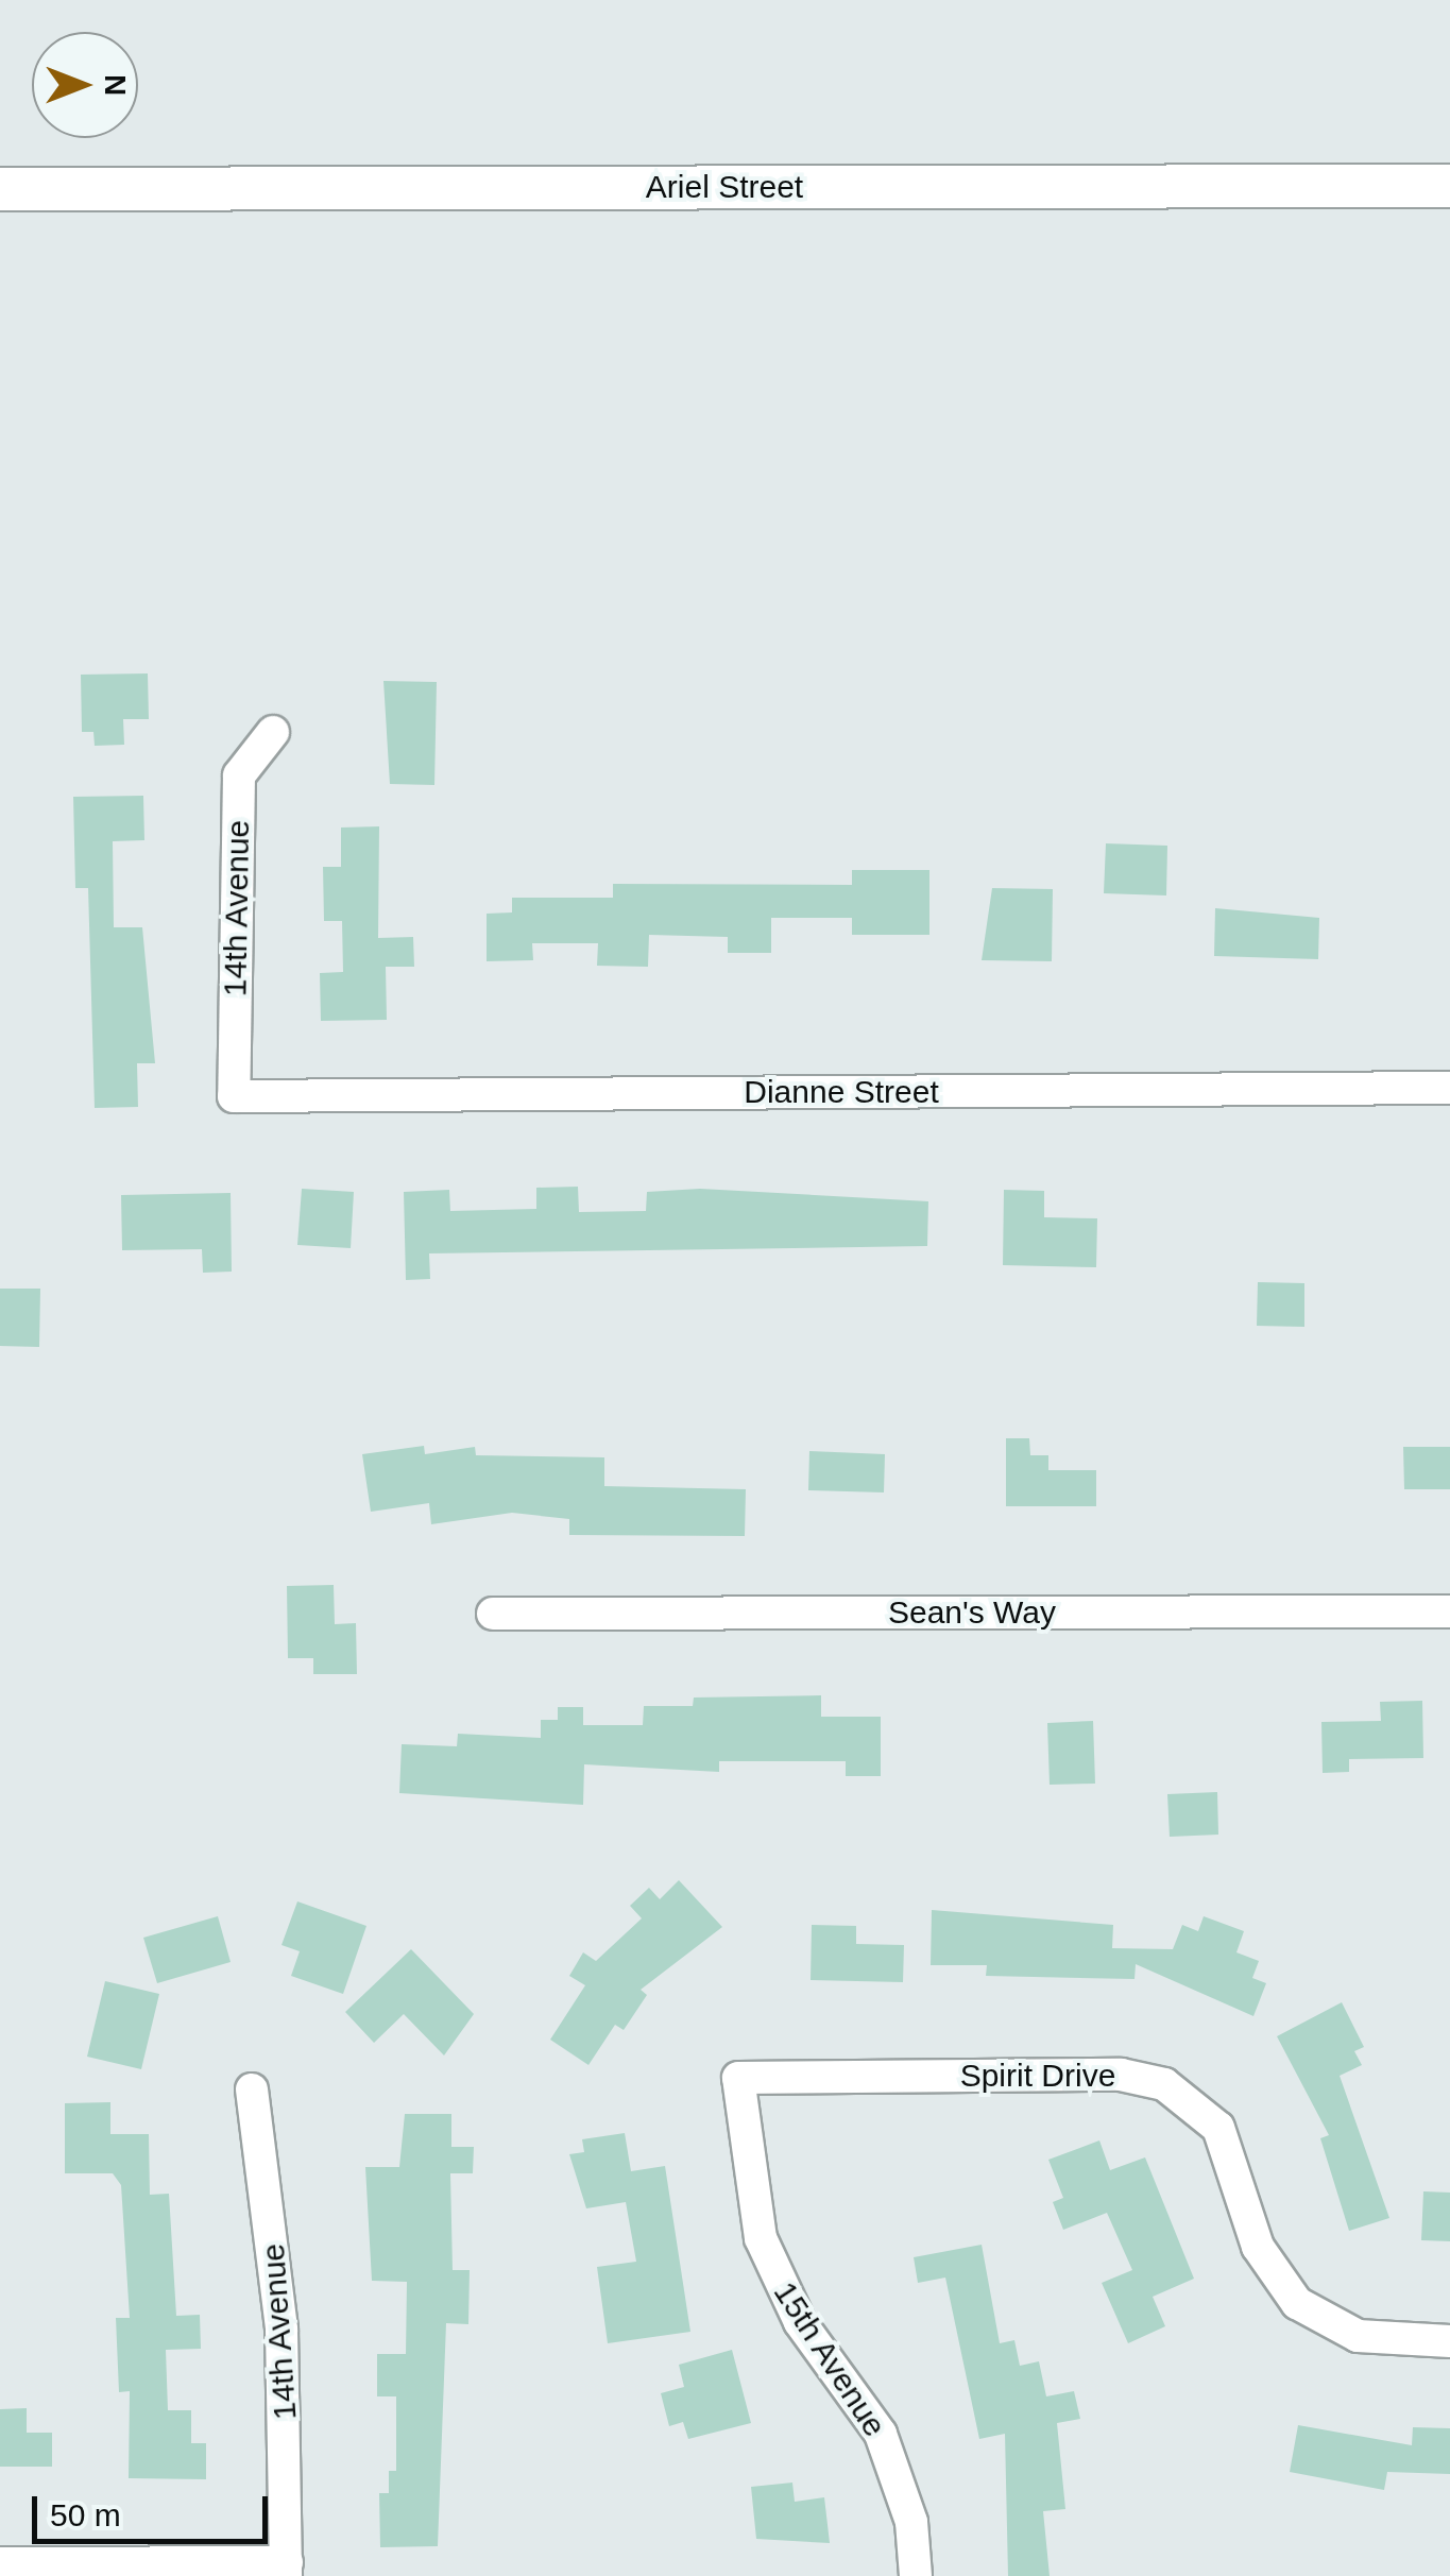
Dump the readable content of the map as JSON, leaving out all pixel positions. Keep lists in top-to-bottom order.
{
  "streets": {
    "street": [
      "Ariel Street",
      "14th Avenue",
      "Dianne Street",
      "Sean's Way",
      "Spirit Drive",
      "15th Avenue"
    ]
  },
  "crossings": [
    ["14th Avenue", "Dianne Street"],
    ["Spirit Drive", "15th Avenue"]
  ],
  "scale_bar": "50 m",
  "north": "right"
}
